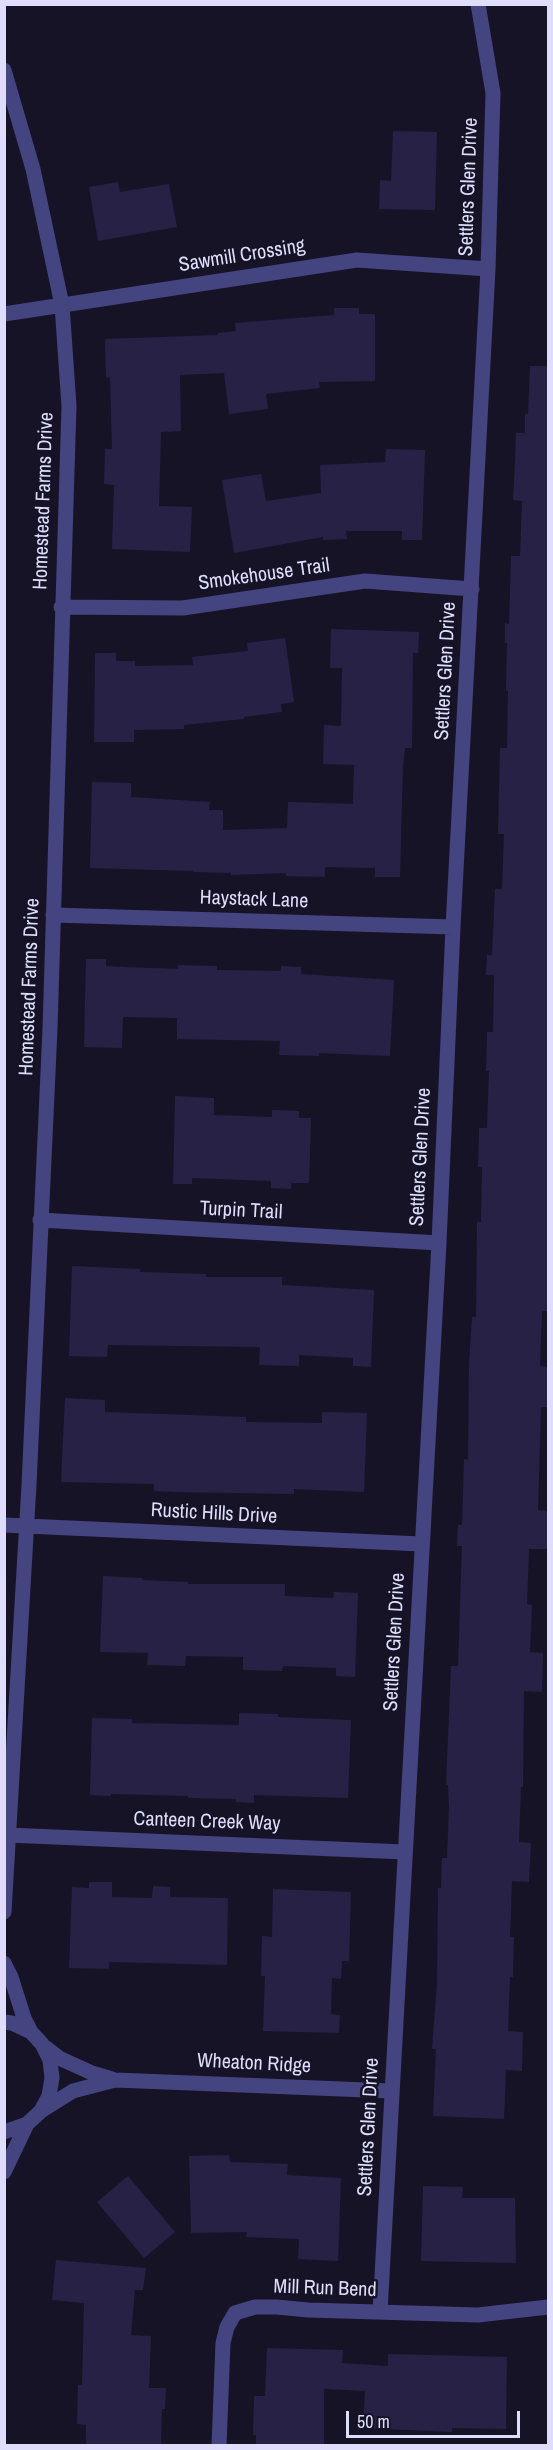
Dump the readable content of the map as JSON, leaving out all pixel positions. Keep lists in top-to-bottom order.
{
  "streets": {
    "street": [
      "Settlers Glen Drive",
      "Sawmill Crossing",
      "Homestead Farms Drive",
      "Smokehouse Trail",
      "Haystack Lane",
      "Turpin Trail",
      "Rustic Hills Drive",
      "Canteen Creek Way",
      "Wheaton Ridge",
      "Mill Run Bend"
    ]
  },
  "crossings": [
    ["Settlers Glen Drive", "Sawmill Crossing"],
    ["Settlers Glen Drive", "Smokehouse Trail"],
    ["Settlers Glen Drive", "Haystack Lane"],
    ["Settlers Glen Drive", "Turpin Trail"],
    ["Settlers Glen Drive", "Rustic Hills Drive"],
    ["Settlers Glen Drive", "Canteen Creek Way"],
    ["Settlers Glen Drive", "Wheaton Ridge"],
    ["Settlers Glen Drive", "Mill Run Bend"],
    ["Sawmill Crossing", "Homestead Farms Drive"],
    ["Homestead Farms Drive", "Smokehouse Trail"],
    ["Homestead Farms Drive", "Haystack Lane"],
    ["Homestead Farms Drive", "Turpin Trail"],
    ["Homestead Farms Drive", "Rustic Hills Drive"],
    ["Homestead Farms Drive", "Canteen Creek Way"]
  ],
  "scale_bar": "50 m"
}
